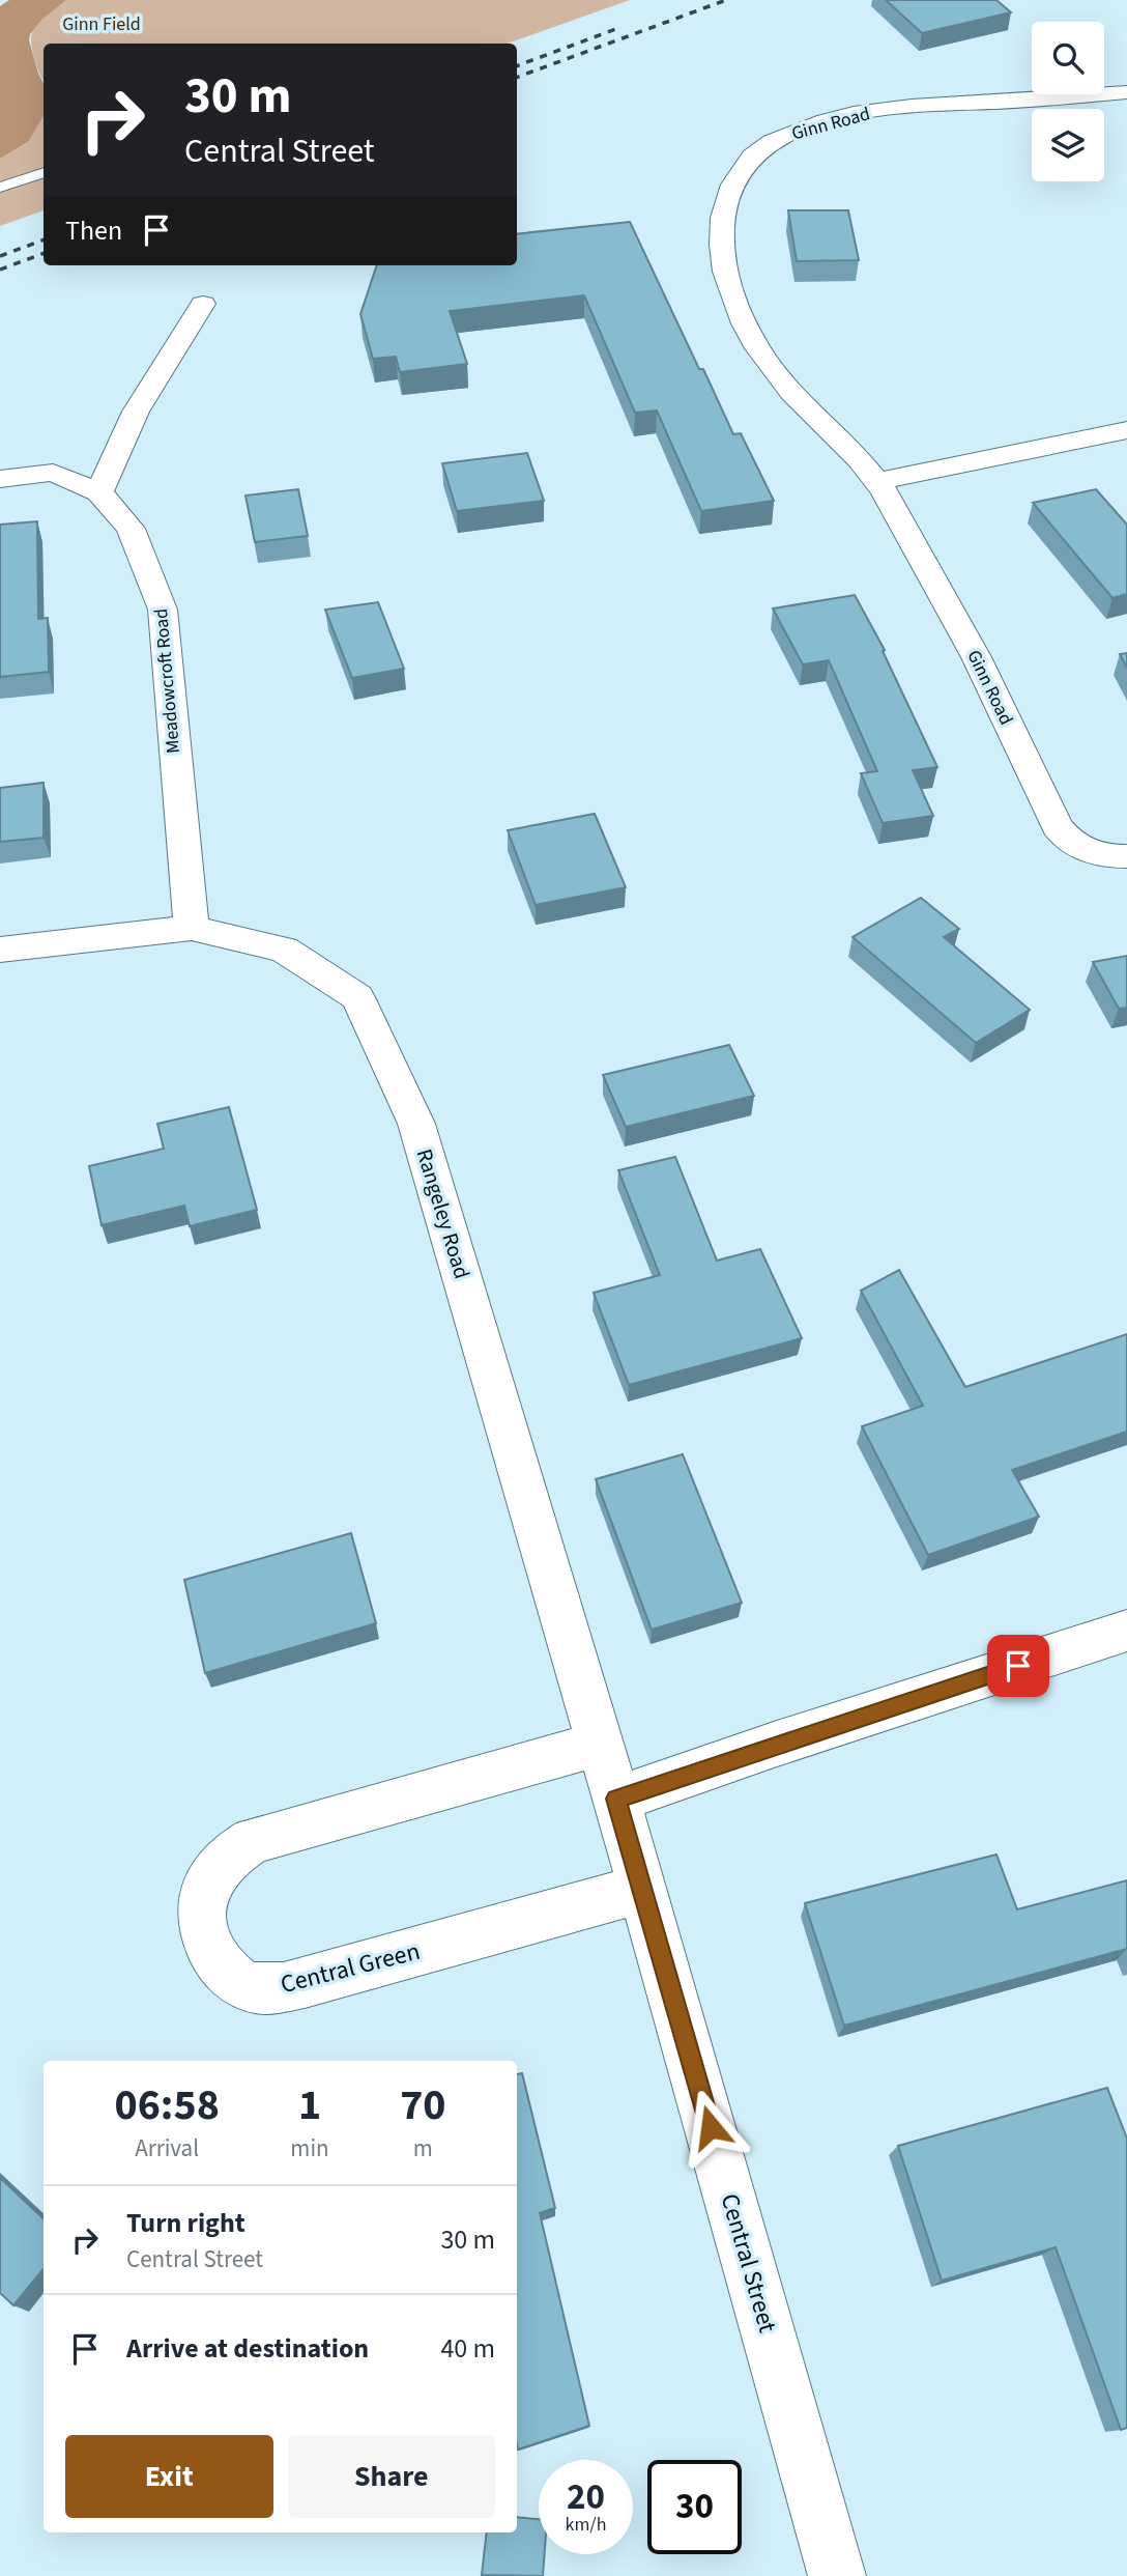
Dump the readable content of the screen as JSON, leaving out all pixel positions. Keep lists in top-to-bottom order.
{
  "streets": {
    "street": [
      "Ginn Road",
      "Meadowcroft Road",
      "Rangeley Road",
      "Central Green",
      "Central Street"
    ]
  },
  "crossings": [
    ["Meadowcroft Road", "Rangeley Road"],
    ["Rangeley Road", "Central Green"],
    ["Rangeley Road", "Central Street"],
    ["Central Green", "Central Street"]
  ],
  "parks": ["Ginn Field"],
  "page": {
    "turn": ["30 m", "Central Street"],
    "then": "Then",
    "eta": [
      "06:58",
      "Arrival",
      "1",
      "min",
      "70",
      "m"
    ],
    "list": [
      {
        "name": "Turn right",
        "note": "Central Street",
        "value": "30 m"
      },
      {
        "name": "Arrive at destination",
        "value": "40 m"
      }
    ],
    "buttons": ["Exit", "Share"],
    "speed": "20 km/h",
    "limit": "30"
  }
}
